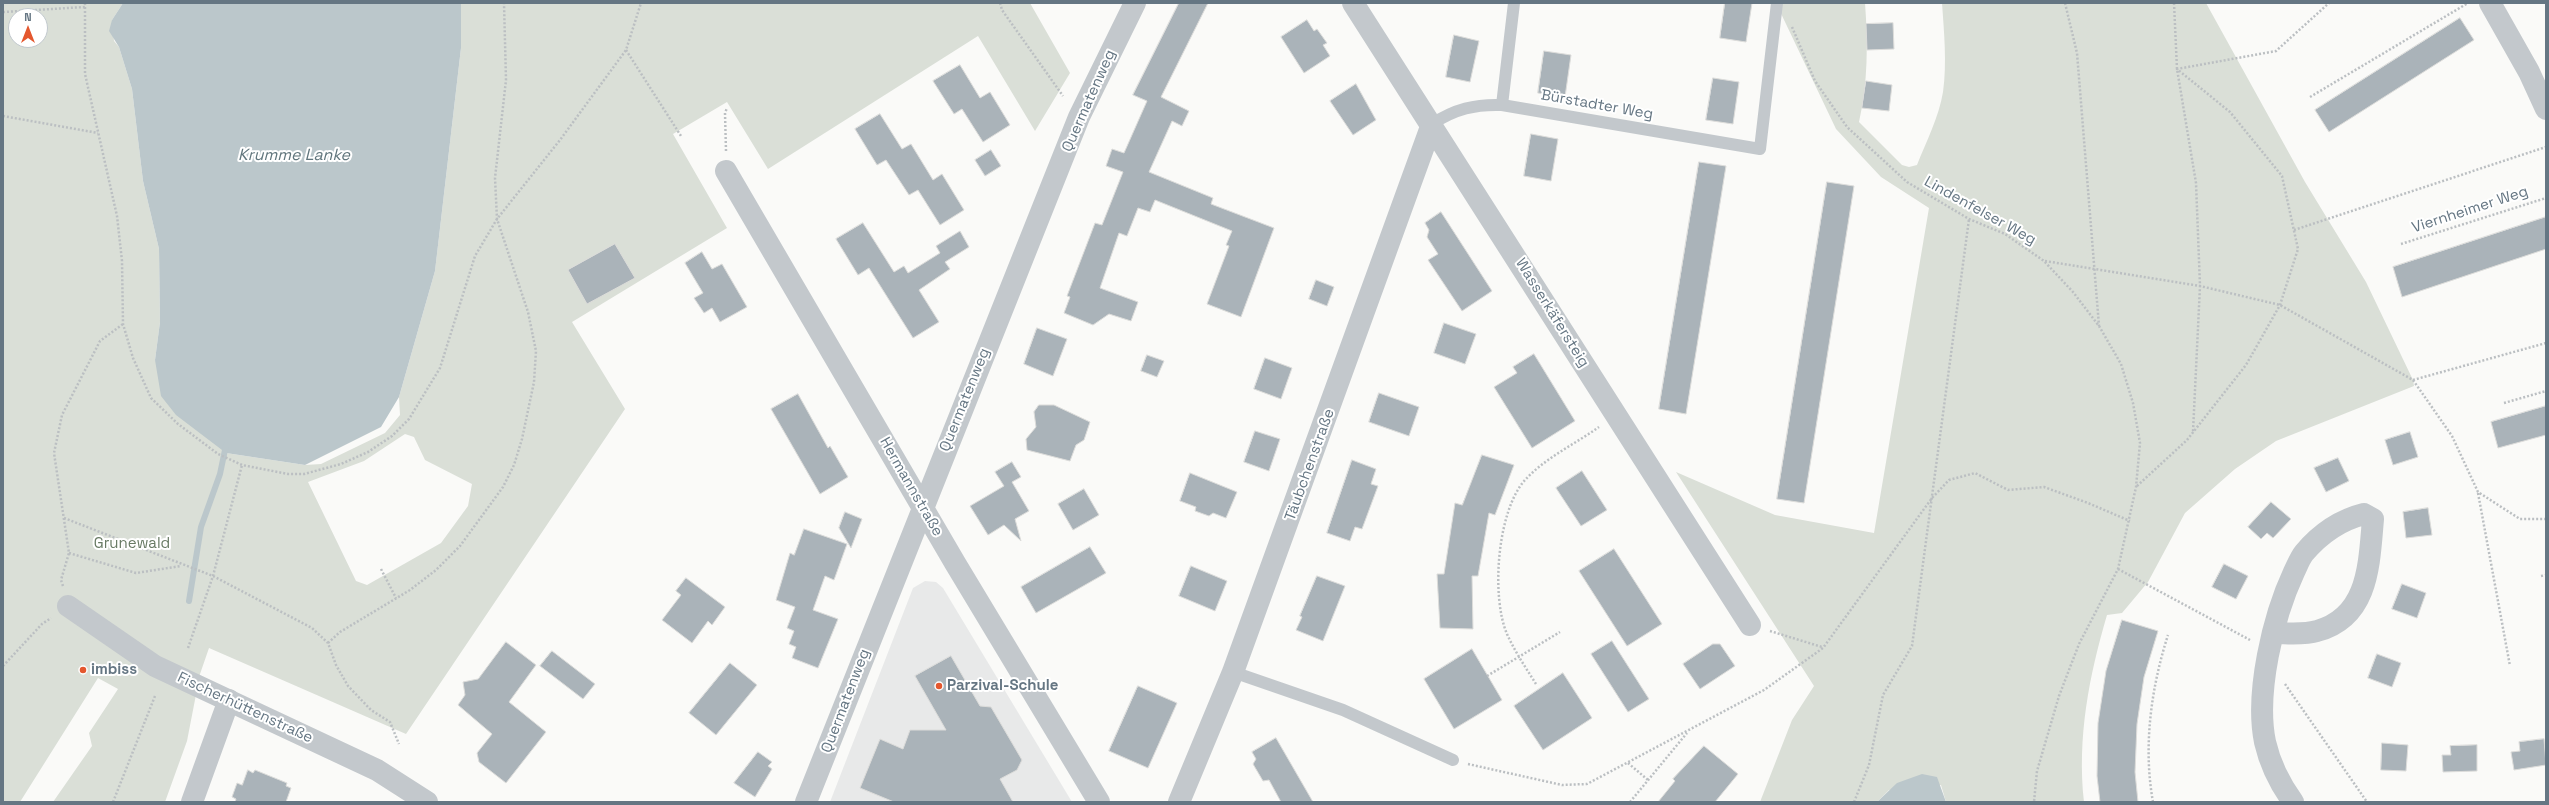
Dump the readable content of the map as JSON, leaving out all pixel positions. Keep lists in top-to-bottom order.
{
  "streets": {
    "street": [
      "Quermatenweg",
      "Wasserkäfersteig",
      "Täubchenstraße",
      "Hermannstraße",
      "Fischerhüttenstraße"
    ],
    "lane": ["Bürstadter Weg"],
    "path": ["Viernheimer Weg", "Lindenfelser Weg"]
  },
  "crossings": [
    ["Quermatenweg", "Hermannstraße"],
    ["Bürstadter Weg", "Wasserkäfersteig"],
    ["Bürstadter Weg", "Täubchenstraße"],
    ["Wasserkäfersteig", "Täubchenstraße"]
  ],
  "water": ["Krumme Lanke"],
  "parks": ["Grunewald"],
  "places": ["imbiss", "Parzival-Schule"],
  "north": "top"
}
